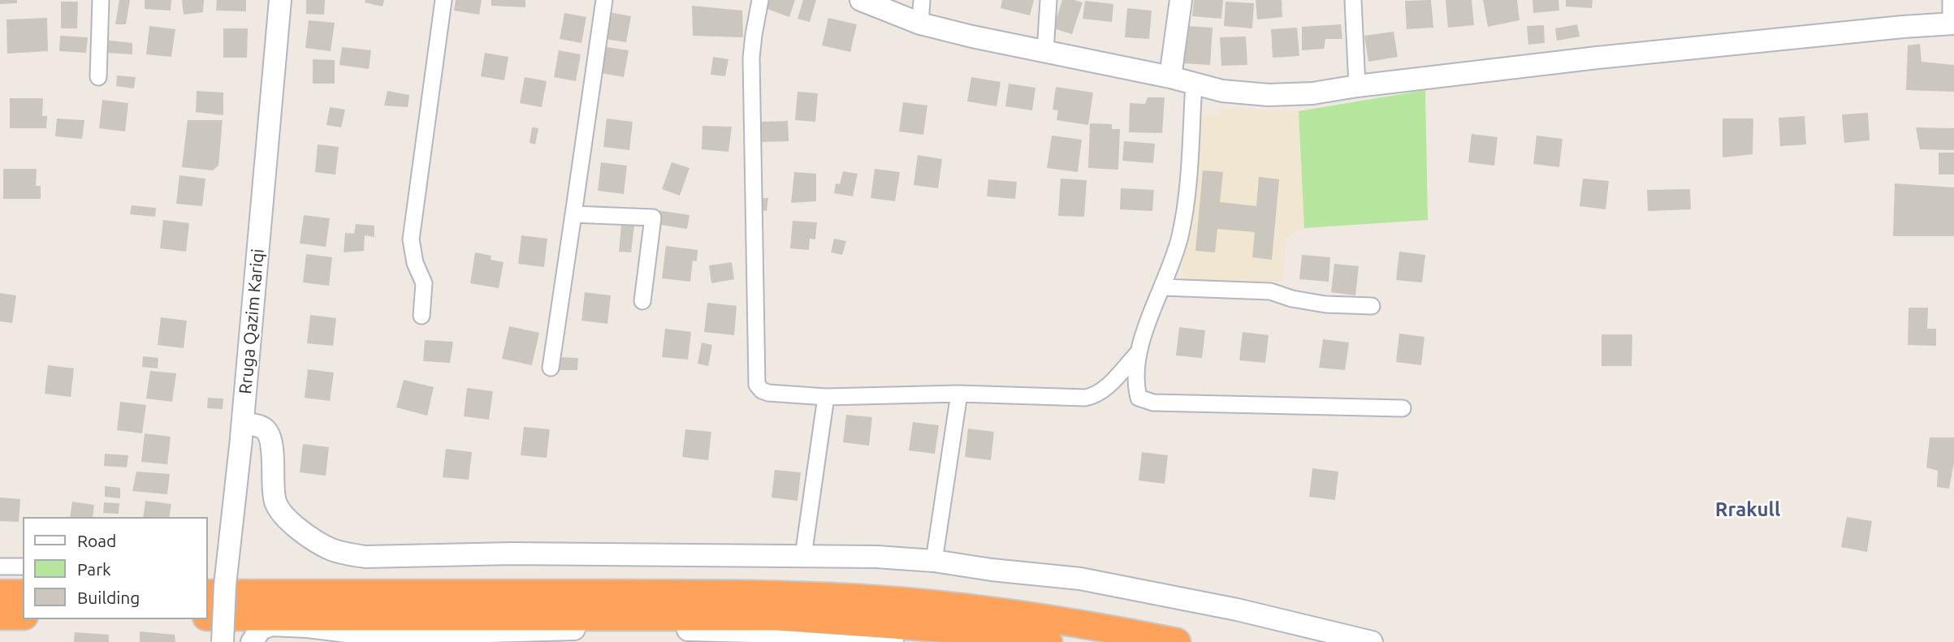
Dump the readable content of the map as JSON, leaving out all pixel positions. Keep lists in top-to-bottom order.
{
  "streets": {
    "street": ["Rruga Qazim Kariqi"]
  },
  "districts": ["Rrakull"],
  "legend": ["Road", "Park", "Building"]
}
